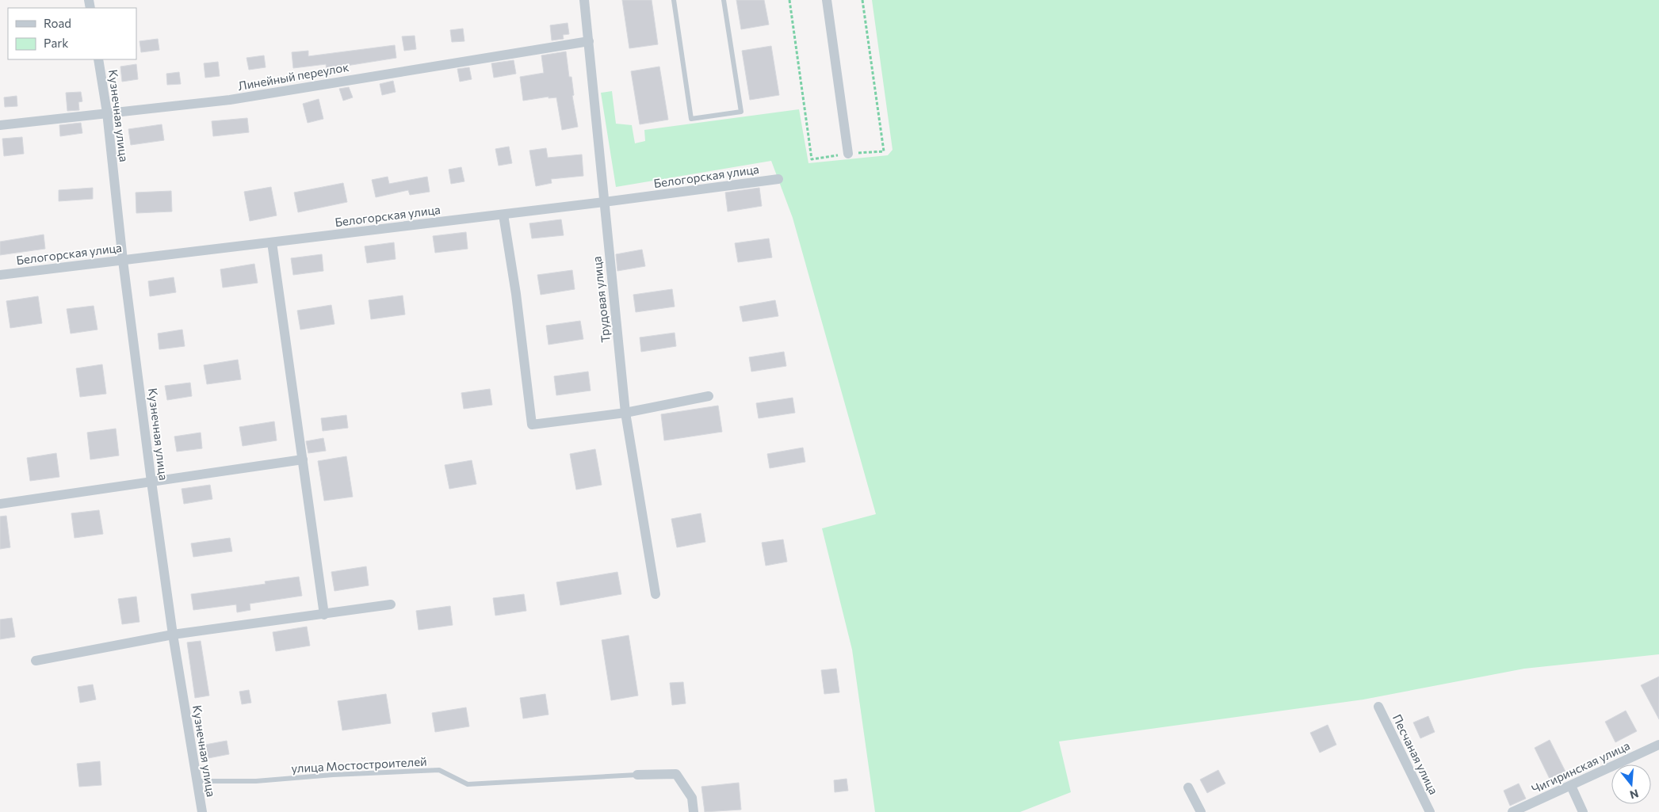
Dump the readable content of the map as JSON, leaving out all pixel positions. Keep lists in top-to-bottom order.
{
  "streets": {
    "street": [
      "Линейный переулок",
      "Кузнечная улица",
      "Белогорская улица",
      "Трудовая улица",
      "Песчаная улица",
      "Чигиринская улица"
    ],
    "lane": ["улица Мостостроителей"]
  },
  "crossings": [
    ["Линейный переулок", "Кузнечная улица"],
    ["Линейный переулок", "Трудовая улица"],
    ["Кузнечная улица", "Белогорская улица"],
    ["Кузнечная улица", "улица Мостостроителей"],
    ["Белогорская улица", "Трудовая улица"]
  ],
  "legend": ["Road", "Park"],
  "north": "bottom"
}
